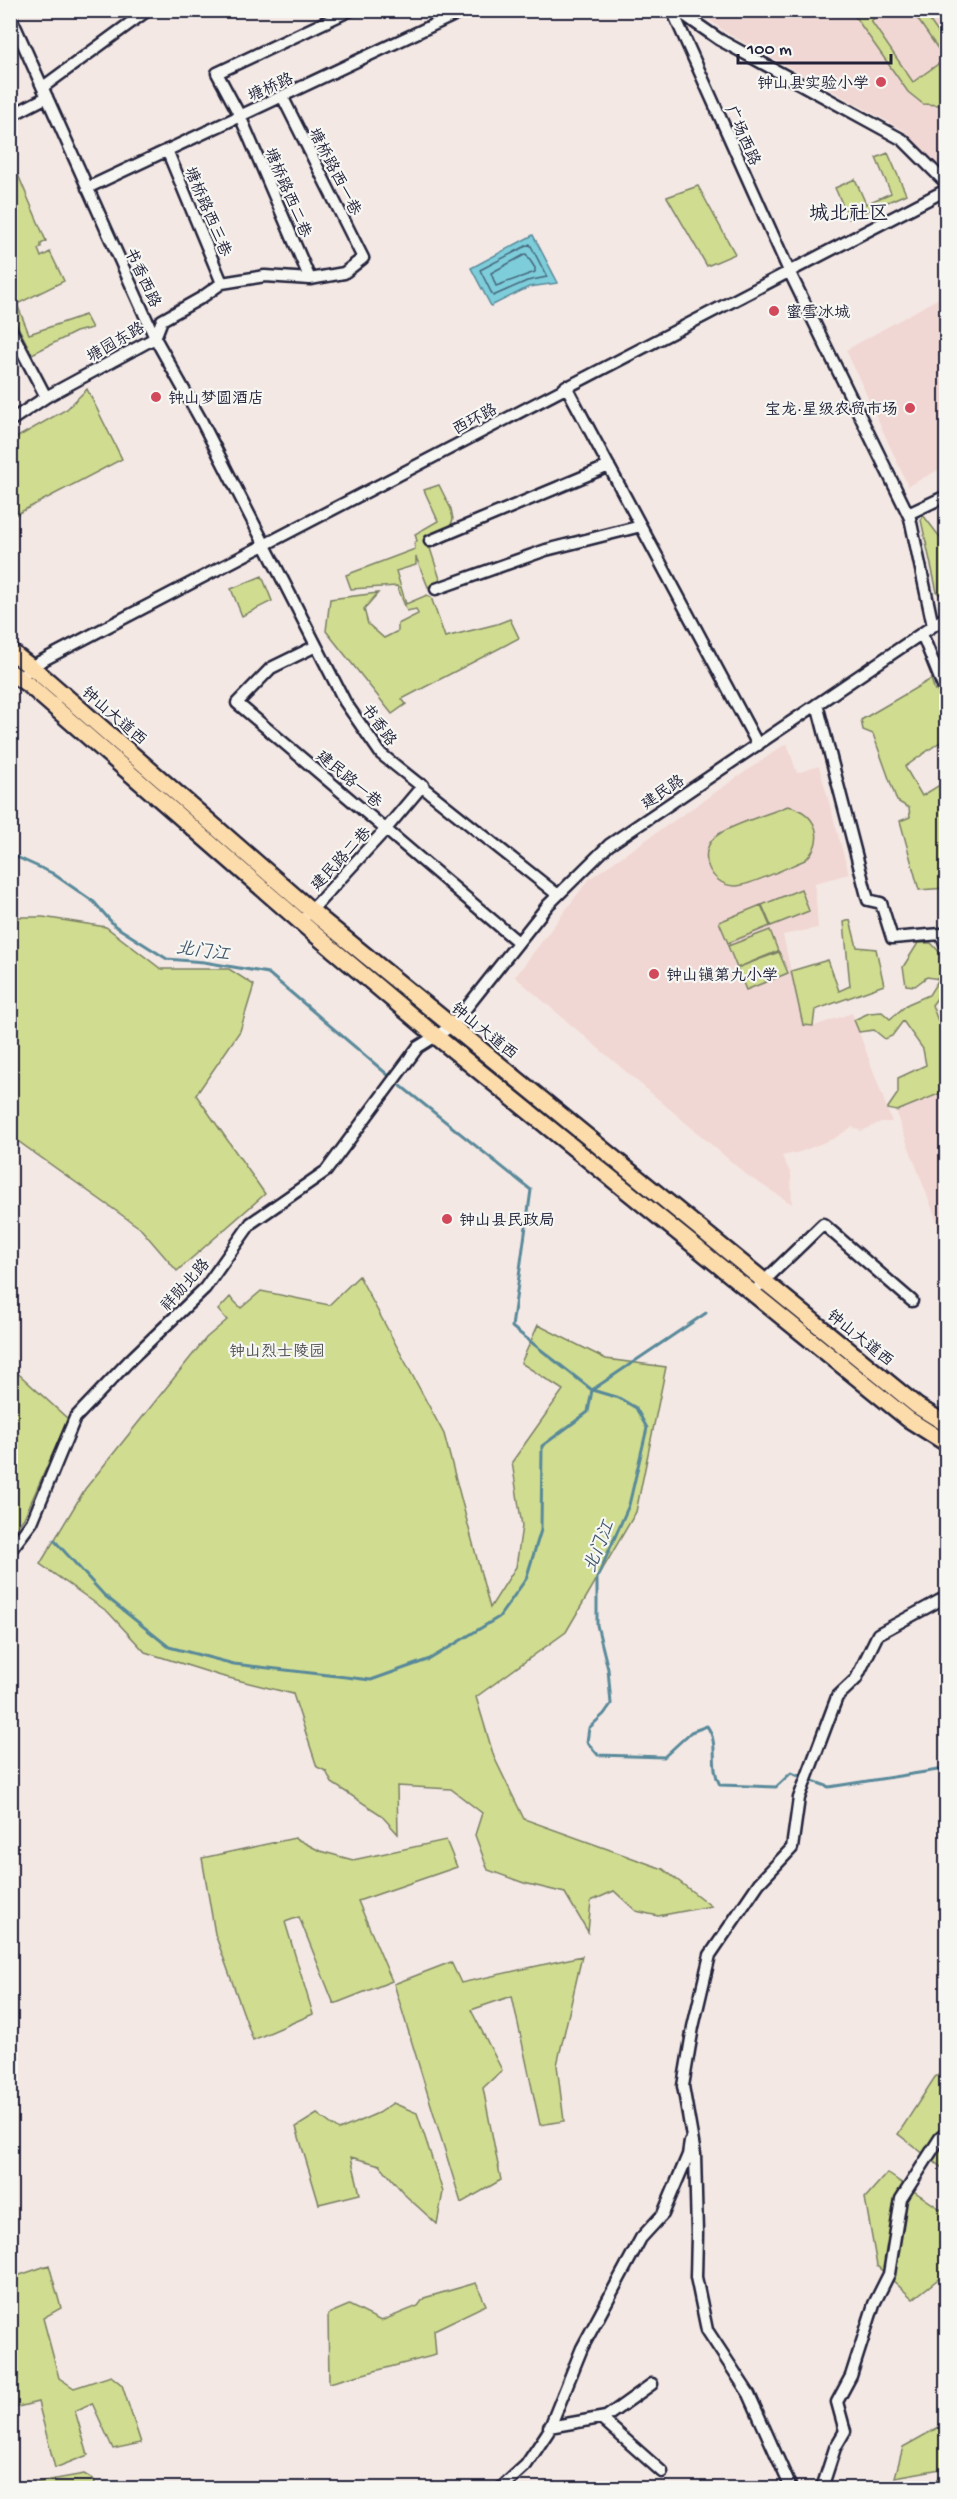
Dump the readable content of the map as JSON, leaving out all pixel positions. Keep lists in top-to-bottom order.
{
  "streets": {
    "highway": ["钟山大道西"],
    "street": [
      "塘桥路",
      "广场西路",
      "塘桥路西一巷",
      "塘桥路西二巷",
      "塘桥路西三巷",
      "书香西路",
      "塘园东路",
      "西环路",
      "书香路",
      "建民路一巷",
      "建民路",
      "建民路二巷",
      "祥勋北路"
    ]
  },
  "crossings": [
    ["塘桥路", "塘桥路西一巷"],
    ["塘桥路", "塘桥路西二巷"],
    ["塘桥路", "塘桥路西三巷"],
    ["塘桥路", "书香西路"],
    ["广场西路", "西环路"],
    ["广场西路", "建民路"],
    ["塘桥路西一巷", "塘园东路"],
    ["塘桥路西二巷", "塘园东路"],
    ["塘桥路西三巷", "塘园东路"],
    ["书香西路", "塘园东路"],
    ["书香西路", "西环路"],
    ["书香西路", "书香路"],
    ["西环路", "钟山大道西"],
    ["西环路", "书香路"],
    ["钟山大道西", "建民路"],
    ["钟山大道西", "建民路二巷"],
    ["钟山大道西", "祥勋北路"],
    ["书香路", "建民路一巷"],
    ["书香路", "建民路"],
    ["书香路", "建民路二巷"],
    ["建民路一巷", "建民路"],
    ["建民路一巷", "建民路二巷"],
    ["建民路", "祥勋北路"]
  ],
  "districts": ["城北社区"],
  "water": ["北门江"],
  "parks": ["钟山烈士陵园"],
  "places": [
    "钟山县实验小学",
    "蜜雪冰城",
    "钟山梦圆酒店",
    "宝龙·星级农贸市场",
    "钟山镇第九小学",
    "钟山县民政局"
  ],
  "scale_bar": "100 m"
}
